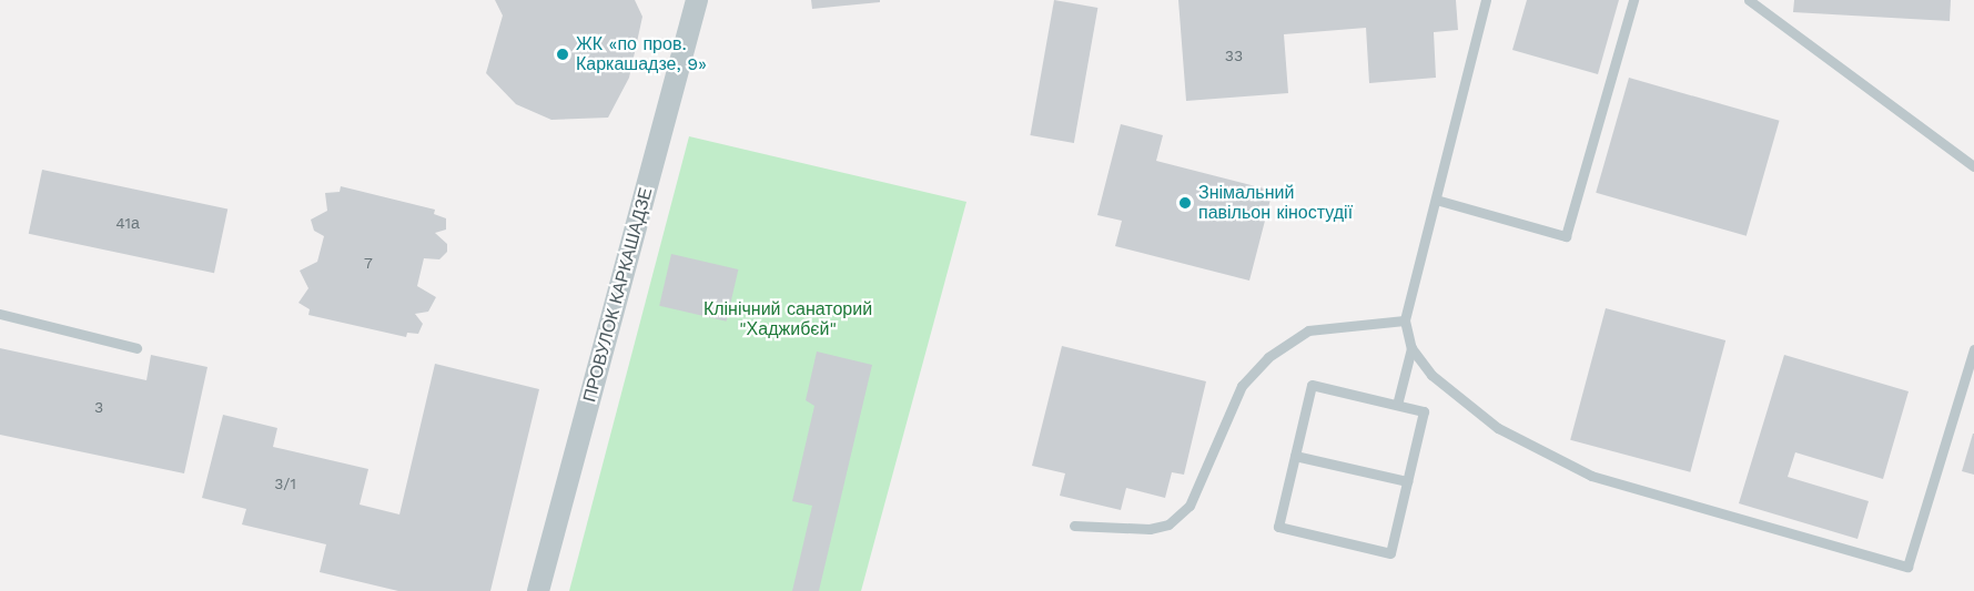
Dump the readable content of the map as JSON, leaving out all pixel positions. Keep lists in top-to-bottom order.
{
  "streets": {
    "street": ["ПРОВУЛОК КАРКАШАДЗЕ"]
  },
  "parks": ["Клінічний санаторий \"Хаджибєй\""],
  "places": ["ЖК «по пров. Каркашадзе, 9»", "Знімальний павільон кіностудії"],
  "house_numbers": [
    "33",
    "41а",
    "7",
    "3",
    "3/1"
  ]
}
